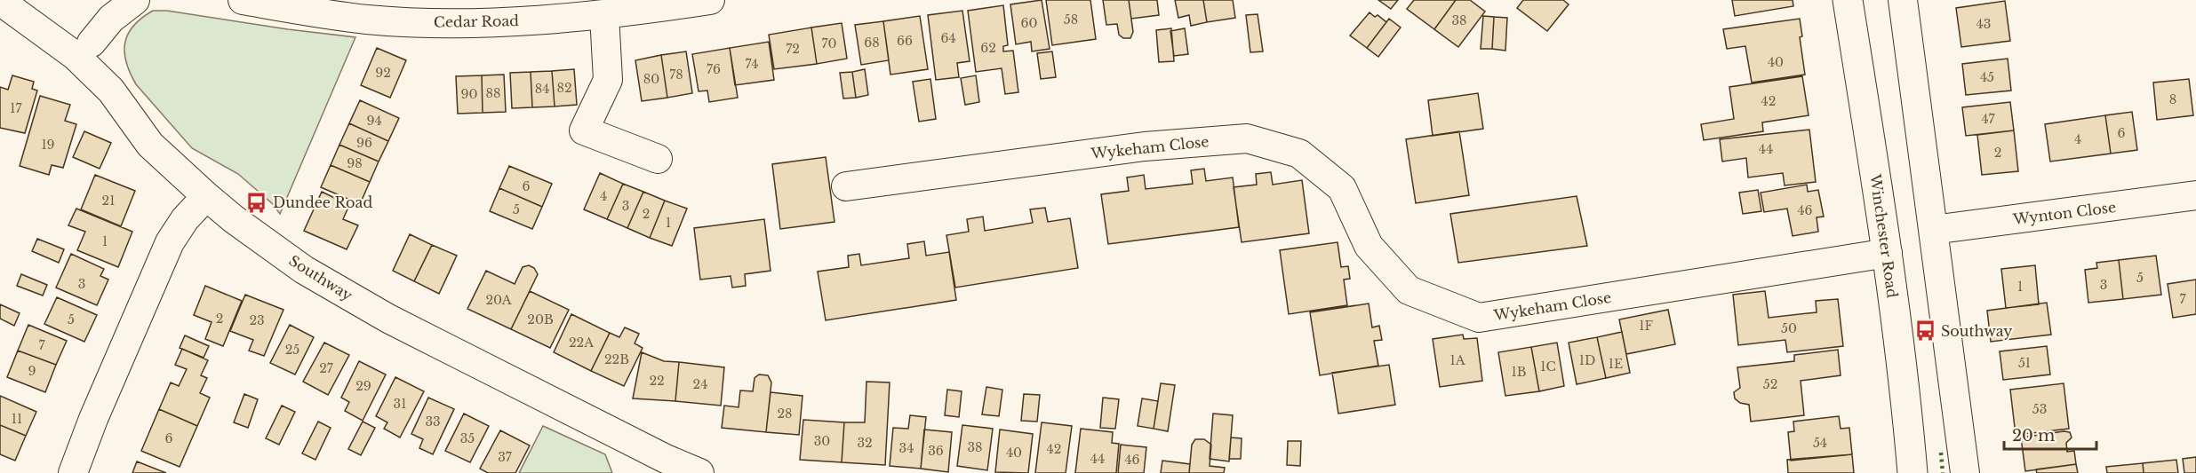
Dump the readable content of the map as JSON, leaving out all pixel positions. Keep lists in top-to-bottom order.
{
  "streets": {
    "street": [
      "Cedar Road",
      "Wykeham Close",
      "Wynton Close",
      "Winchester Road",
      "Southway"
    ]
  },
  "crossings": [
    ["Wykeham Close", "Winchester Road"]
  ],
  "places": {
    "bus stop": ["Dundee Road", "Southway"]
  },
  "house_numbers": [
    "58",
    "38",
    "60",
    "43",
    "64",
    "66",
    "68",
    "70",
    "62",
    "72",
    "40",
    "74",
    "76",
    "92",
    "78",
    "45",
    "80",
    "82",
    "84",
    "88",
    "90",
    "8",
    "42",
    "17",
    "47",
    "94",
    "6",
    "4",
    "96",
    "19",
    "44",
    "2",
    "98",
    "6",
    "4",
    "21",
    "3",
    "5",
    "46",
    "2",
    "1",
    "1",
    "5",
    "3",
    "3",
    "1",
    "7",
    "20A",
    "2",
    "5",
    "20B",
    "23",
    "1F",
    "50",
    "22A",
    "7",
    "25",
    "22B",
    "1A",
    "1D",
    "51",
    "1E",
    "1C",
    "27",
    "9",
    "1B",
    "22",
    "24",
    "52",
    "29",
    "31",
    "53",
    "28",
    "11",
    "33",
    "6",
    "35",
    "30",
    "32",
    "54",
    "38",
    "34",
    "42",
    "36",
    "40",
    "37",
    "44",
    "46"
  ],
  "scale_bar": "20 m"
}
